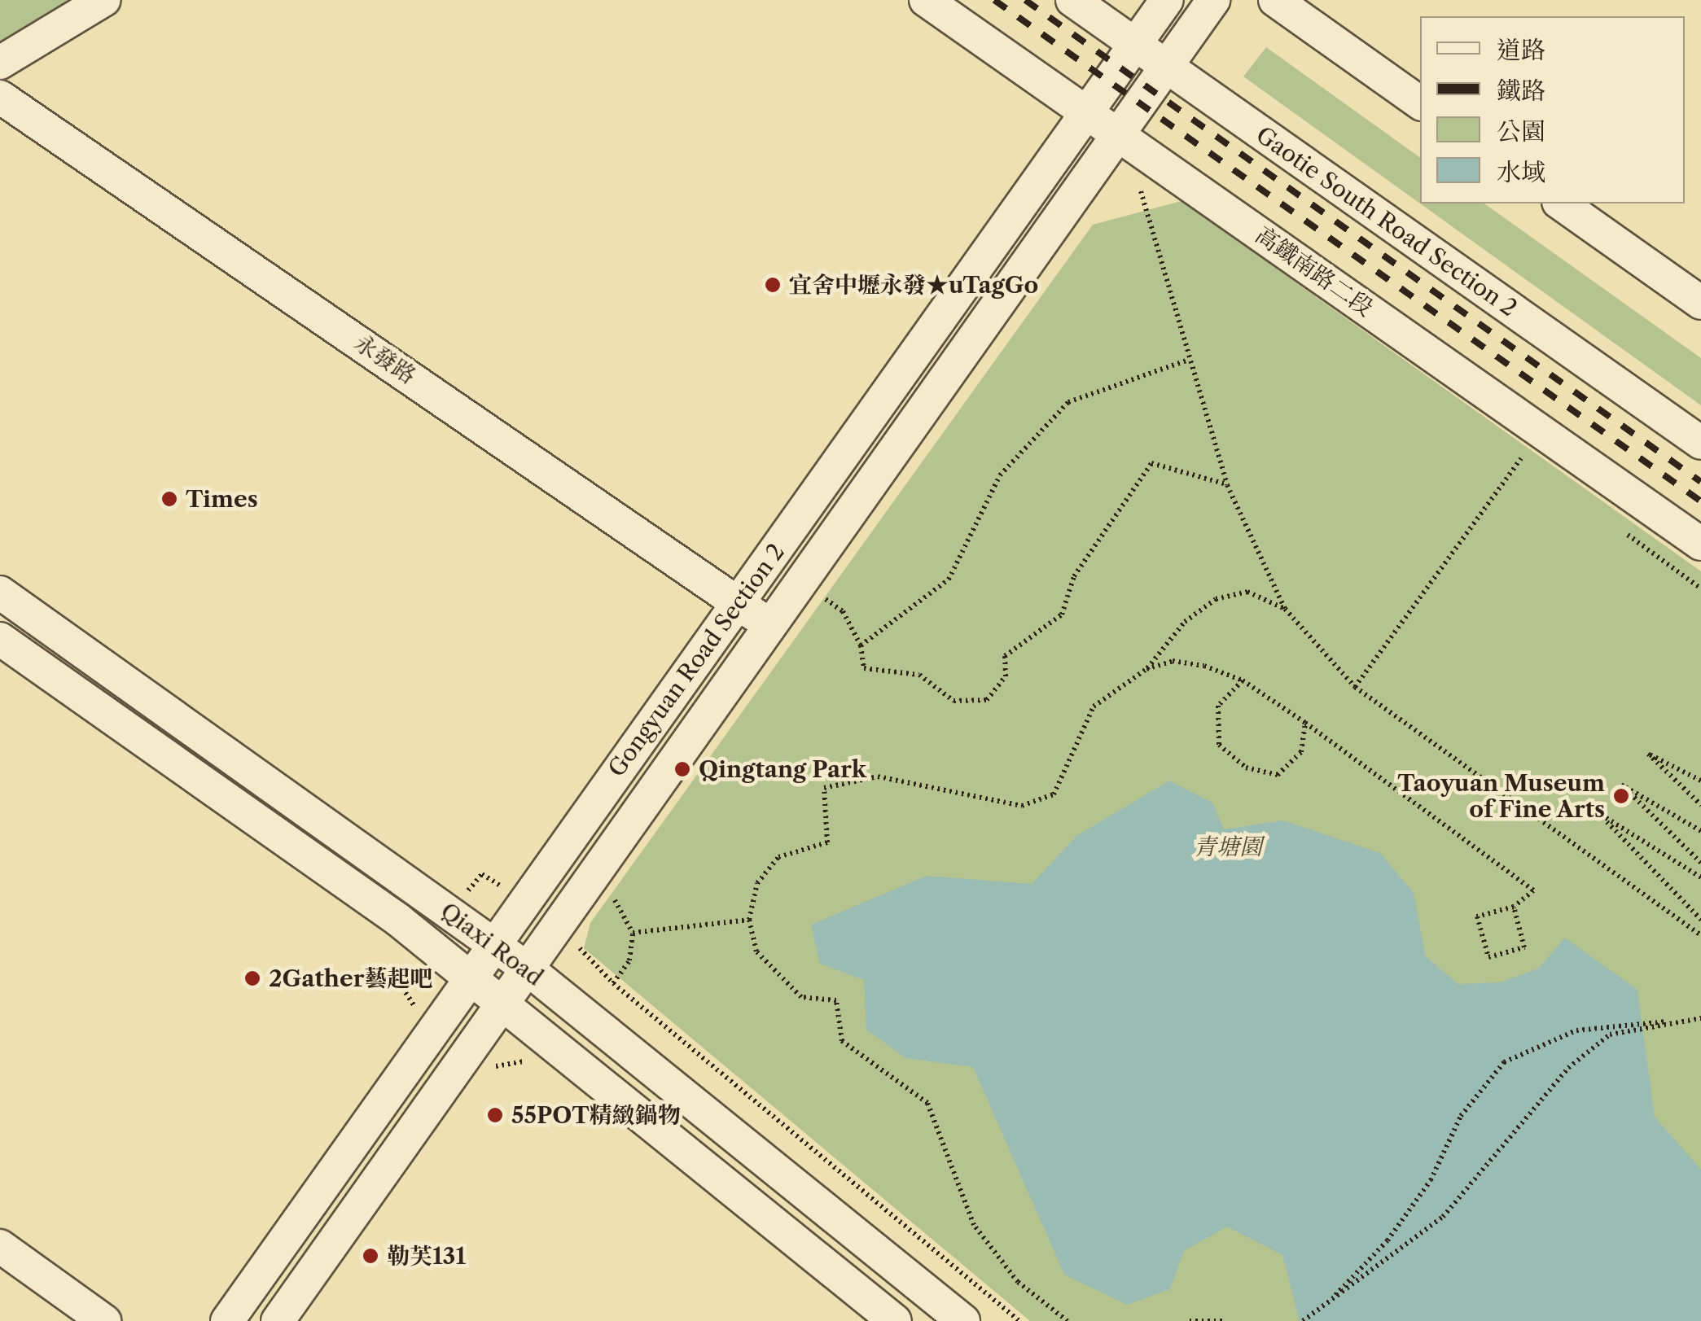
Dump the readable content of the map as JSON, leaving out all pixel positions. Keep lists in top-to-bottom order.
{
  "streets": {
    "street": [
      "Gaotie South Road Section 2",
      "高鐵南路二段",
      "永發路",
      "Gongyuan Road Section 2",
      "Qiaxi Road"
    ]
  },
  "crossings": [
    ["Gaotie South Road Section 2", "Gongyuan Road Section 2"],
    ["高鐵南路二段", "Gongyuan Road Section 2"],
    ["永發路", "Gongyuan Road Section 2"],
    ["Gongyuan Road Section 2", "Qiaxi Road"]
  ],
  "parks": ["青塘園"],
  "places": [
    "宜舍中壢永發★uTagGo",
    "Times",
    "Qingtang Park",
    "Taoyuan Museum of Fine Arts",
    "2Gather藝起吧",
    "55POT精緻鍋物",
    "勒芙131"
  ],
  "legend": [
    "道路",
    "鐵路",
    "公園",
    "水域"
  ]
}
